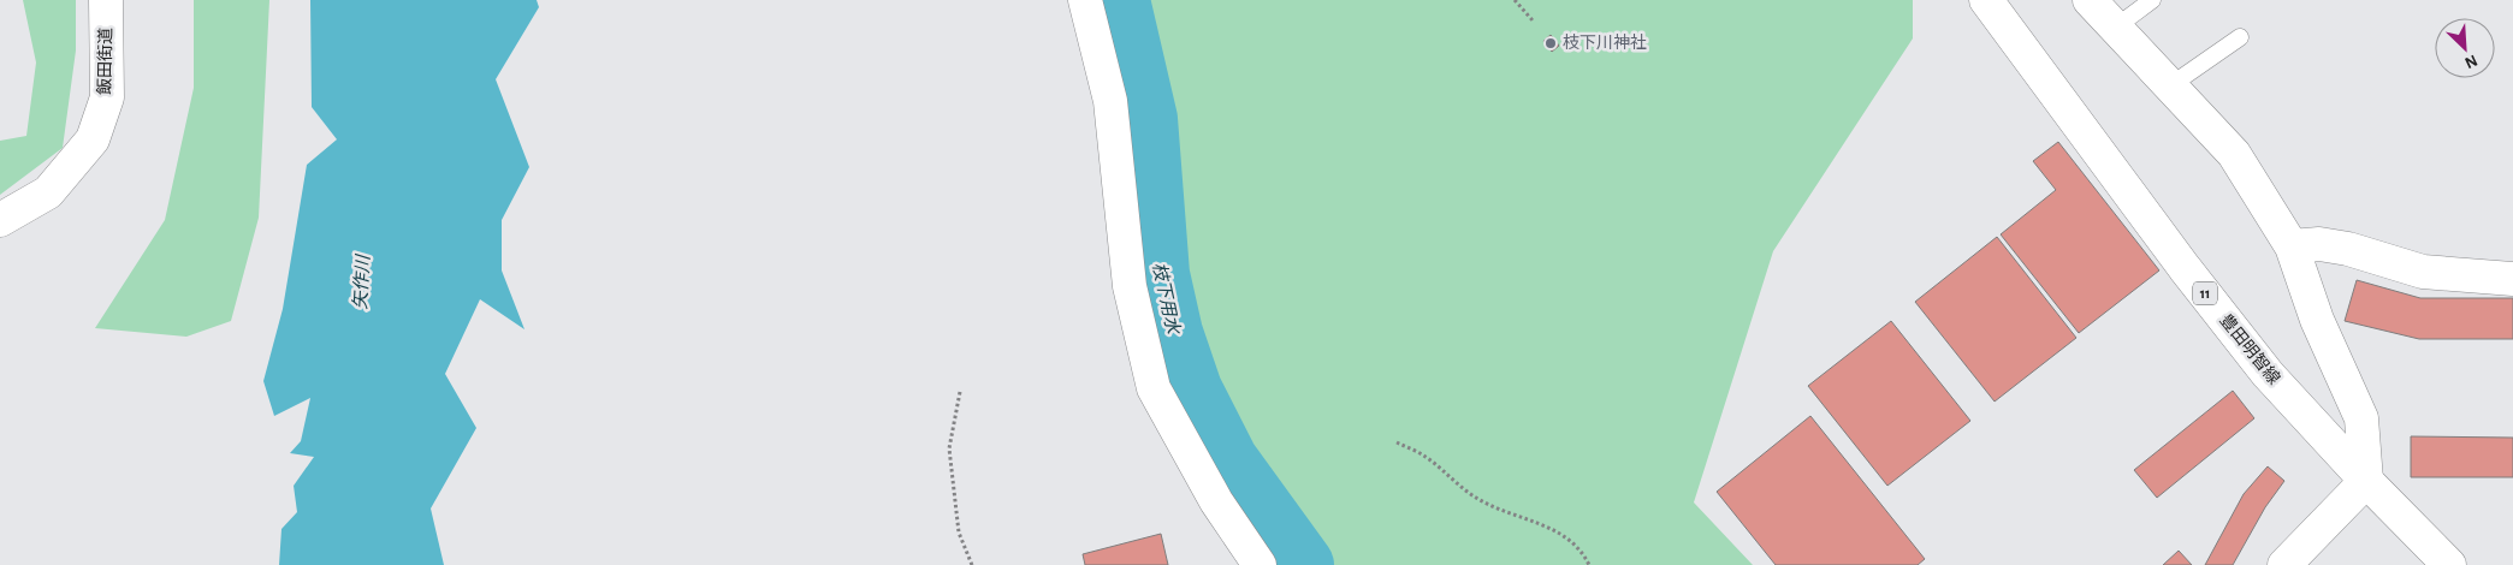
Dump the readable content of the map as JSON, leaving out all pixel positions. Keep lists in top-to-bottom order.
{
  "streets": {
    "street": ["飯田街道", "11", "豊田明智線"]
  },
  "water": ["矢作川", "枝下用水"],
  "places": ["枝下川神社"],
  "north": "bottom right"
}
